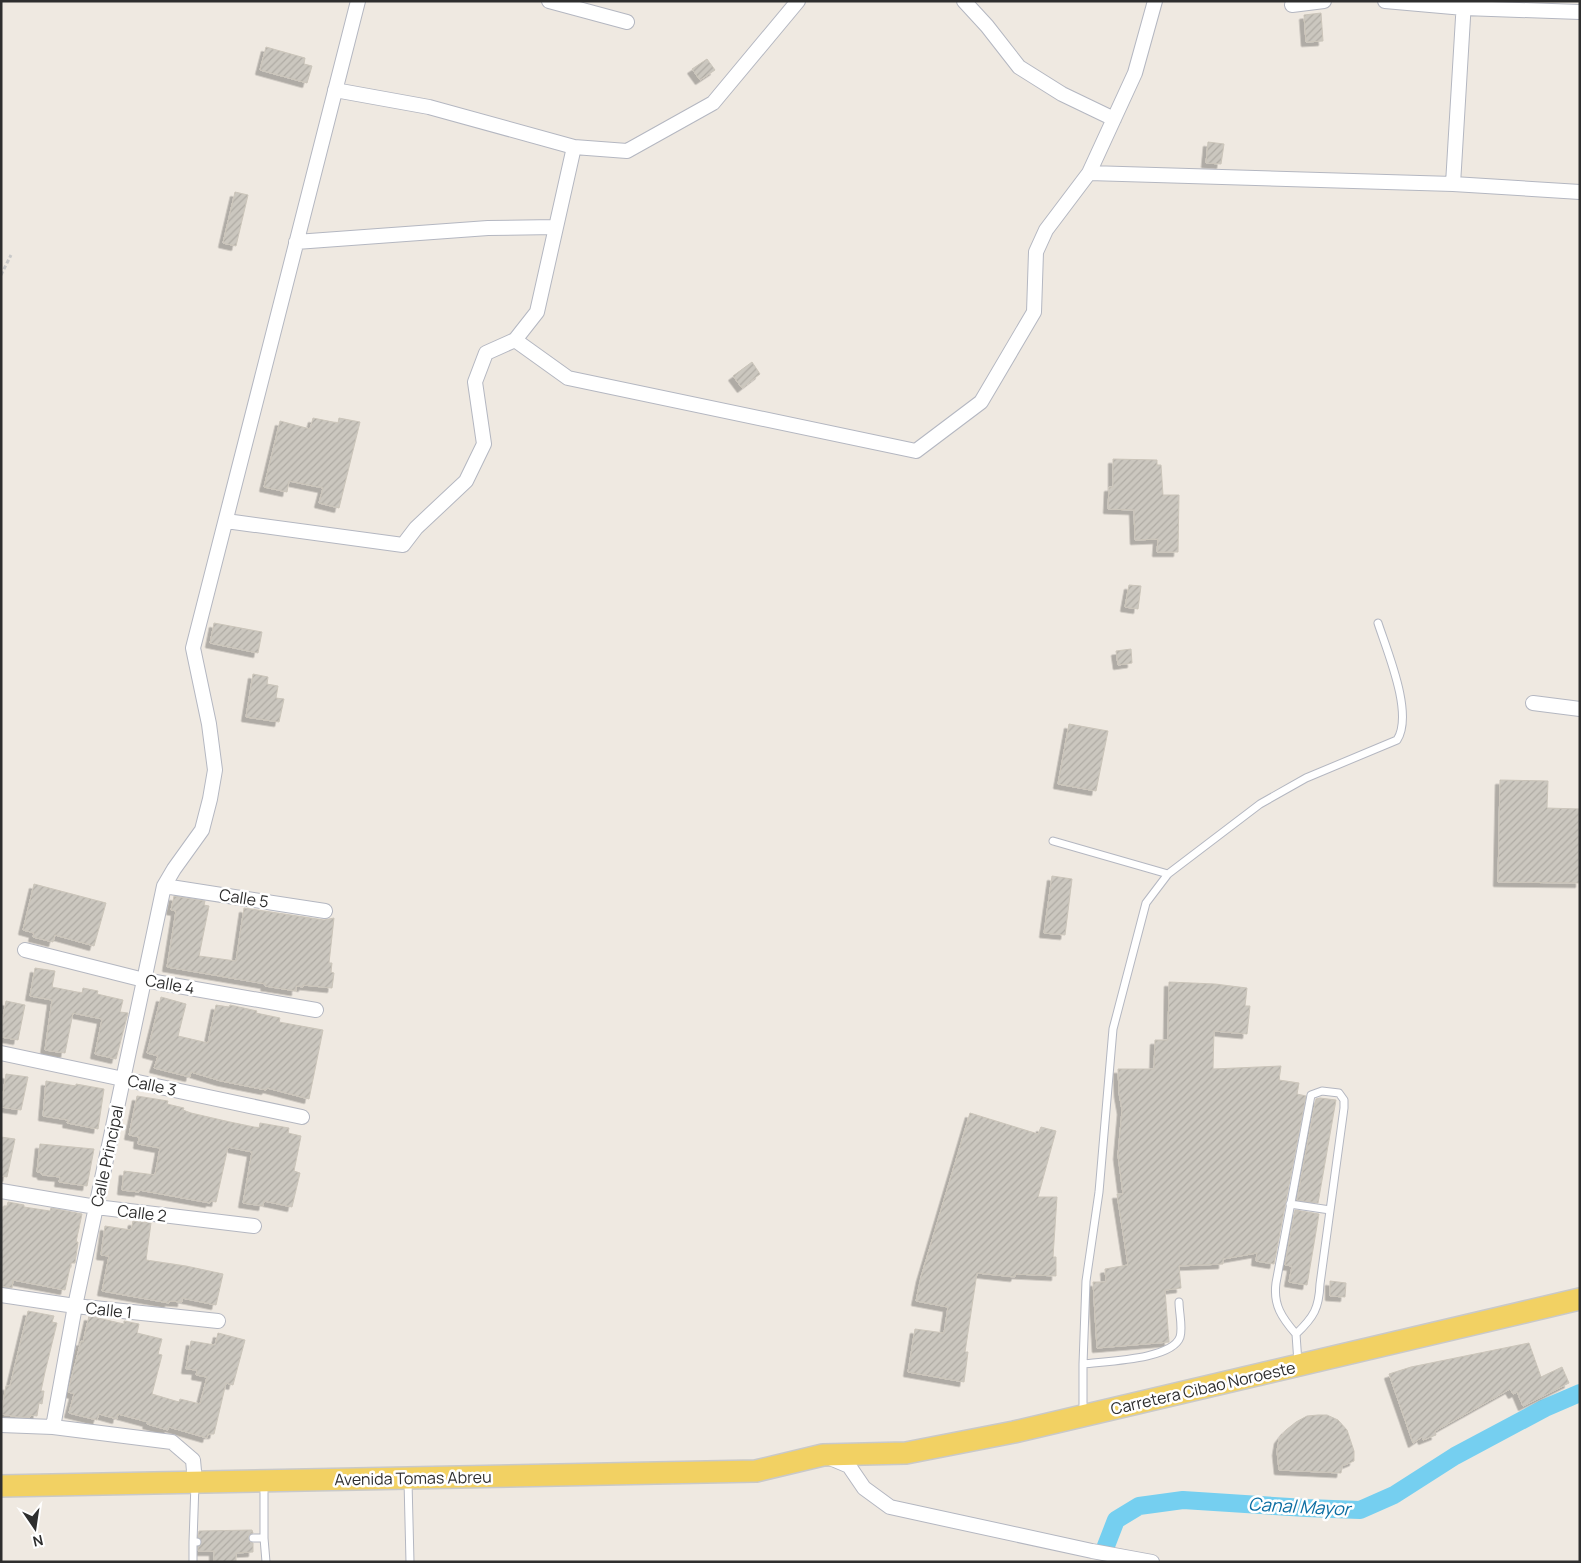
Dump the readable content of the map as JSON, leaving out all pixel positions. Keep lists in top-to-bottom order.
{
  "streets": {
    "main road": ["Carretera Cibao Noroeste", "Avenida Tomas Abreu"],
    "street": [
      "Calle 5",
      "Calle 4",
      "Calle 3",
      "Calle Principal",
      "Calle 2",
      "Calle 1"
    ]
  },
  "crossings": [
    ["Calle 5", "Calle Principal"],
    ["Calle 4", "Calle Principal"],
    ["Calle 3", "Calle Principal"],
    ["Calle Principal", "Calle 2"],
    ["Calle Principal", "Calle 1"],
    ["Carretera Cibao Noroeste", "Avenida Tomas Abreu"]
  ],
  "water": ["Canal Mayor"],
  "north": "bottom"
}
